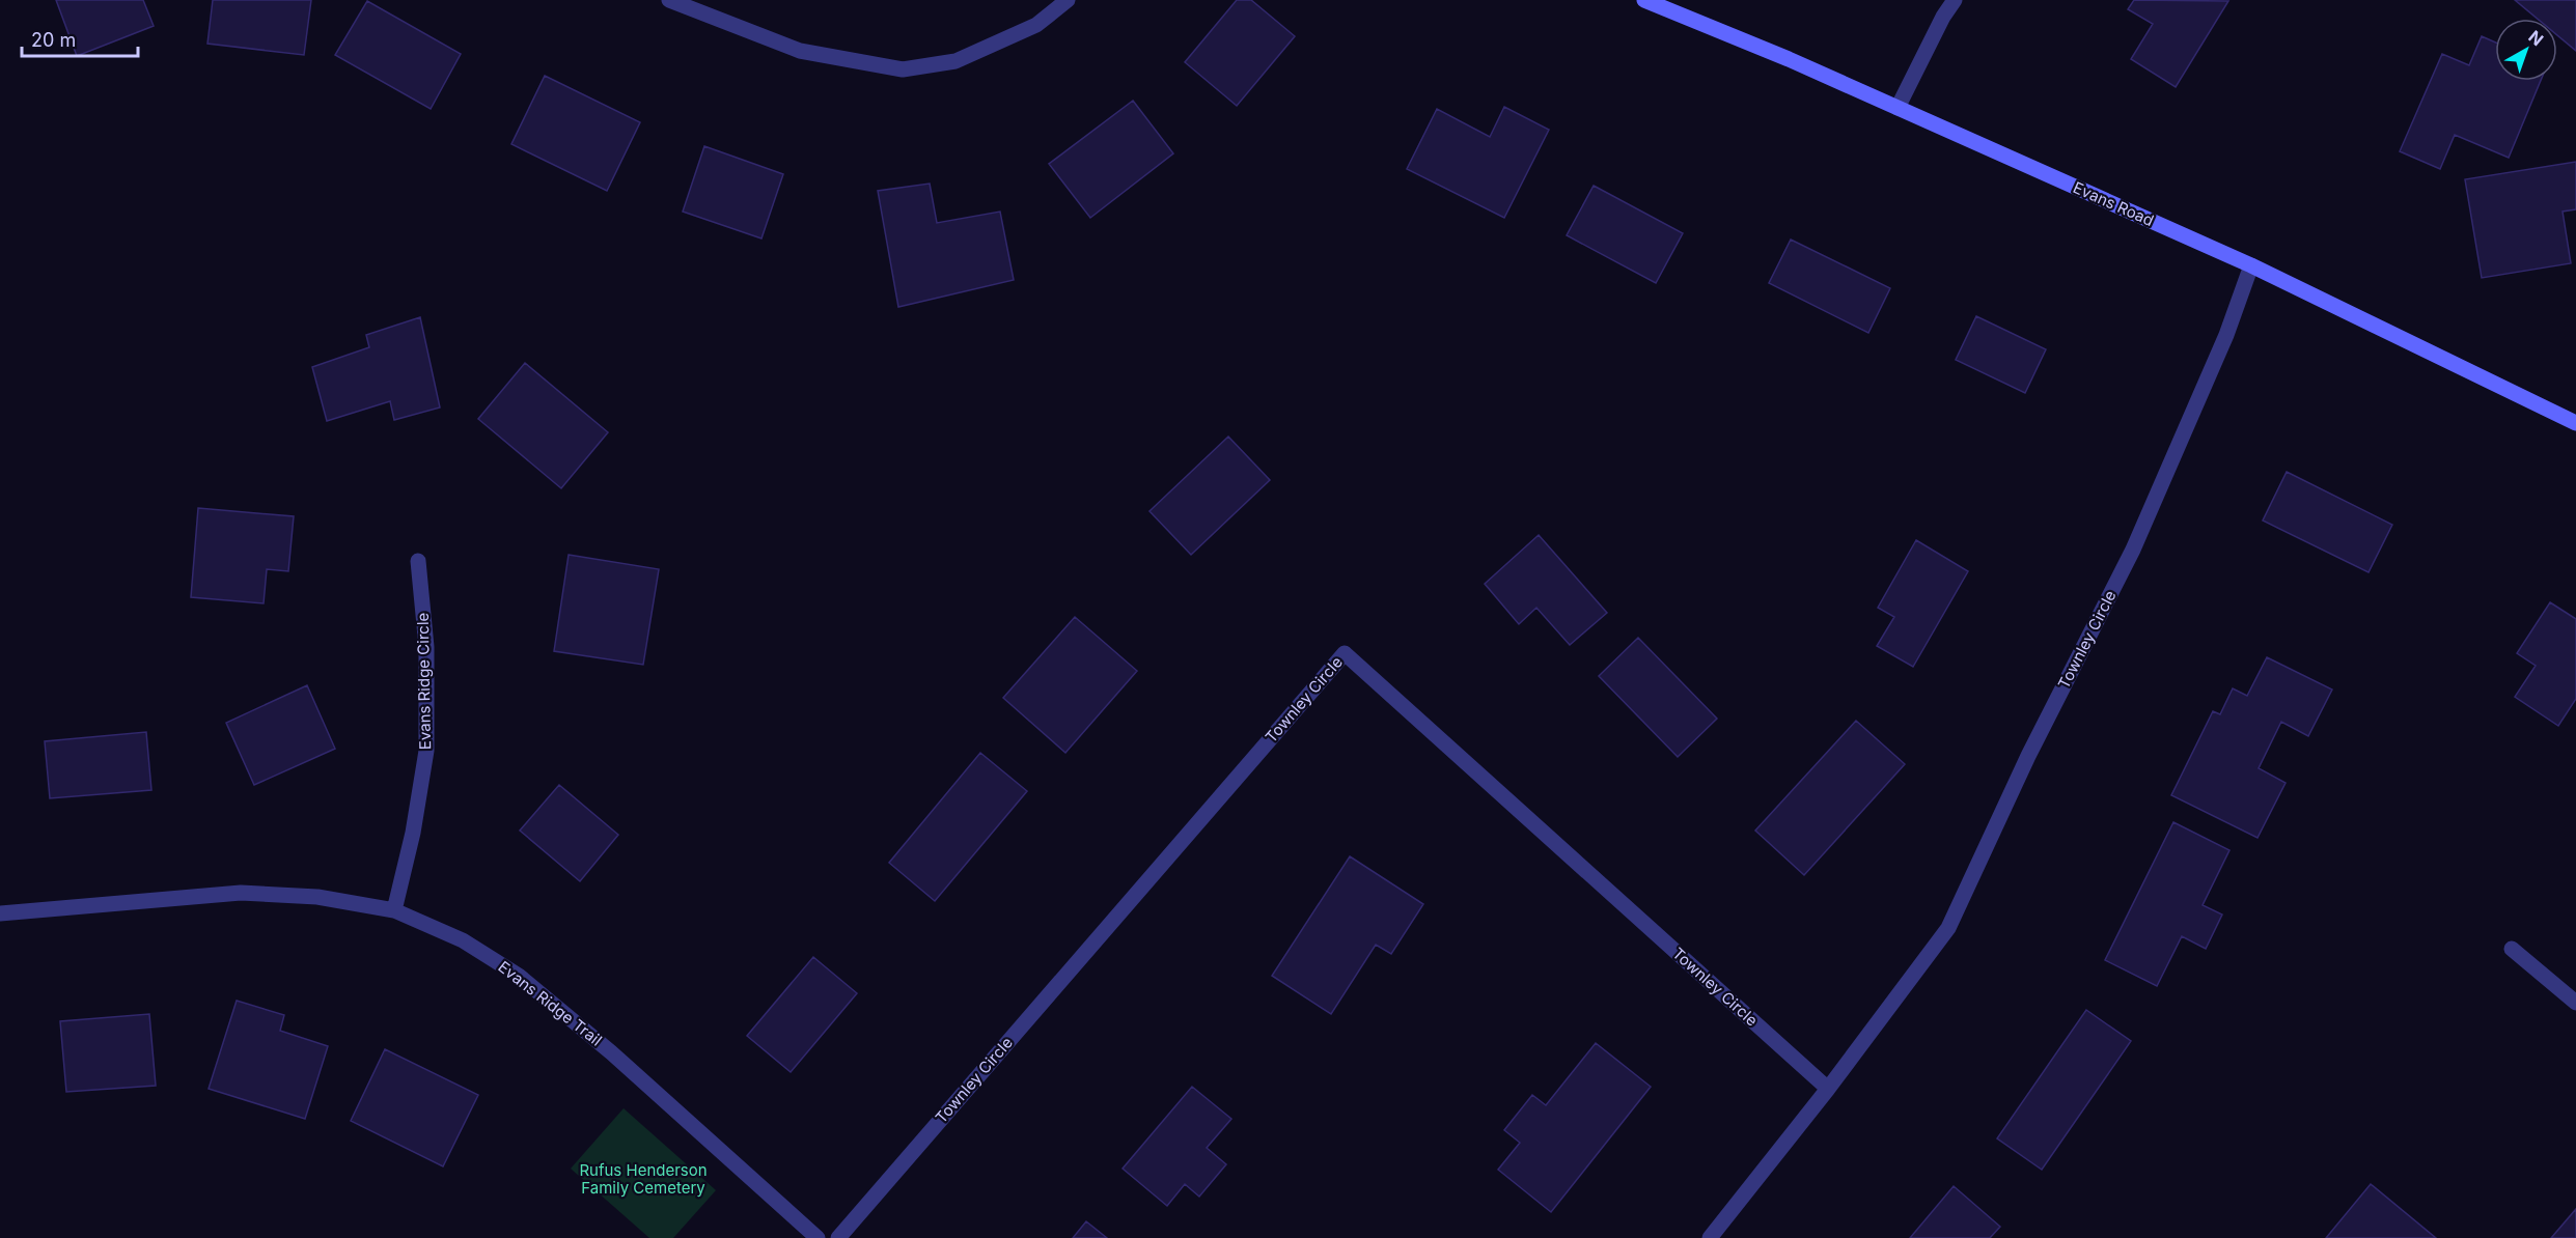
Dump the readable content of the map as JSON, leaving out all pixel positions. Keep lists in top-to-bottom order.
{
  "streets": {
    "street": [
      "Evans Road",
      "Townley Circle",
      "Evans Ridge Circle",
      "Evans Ridge Trail"
    ]
  },
  "crossings": [
    ["Evans Road", "Townley Circle"],
    ["Evans Ridge Circle", "Evans Ridge Trail"]
  ],
  "parks": ["Rufus Henderson Family Cemetery"],
  "scale_bar": "20 m",
  "north": "top right"
}
